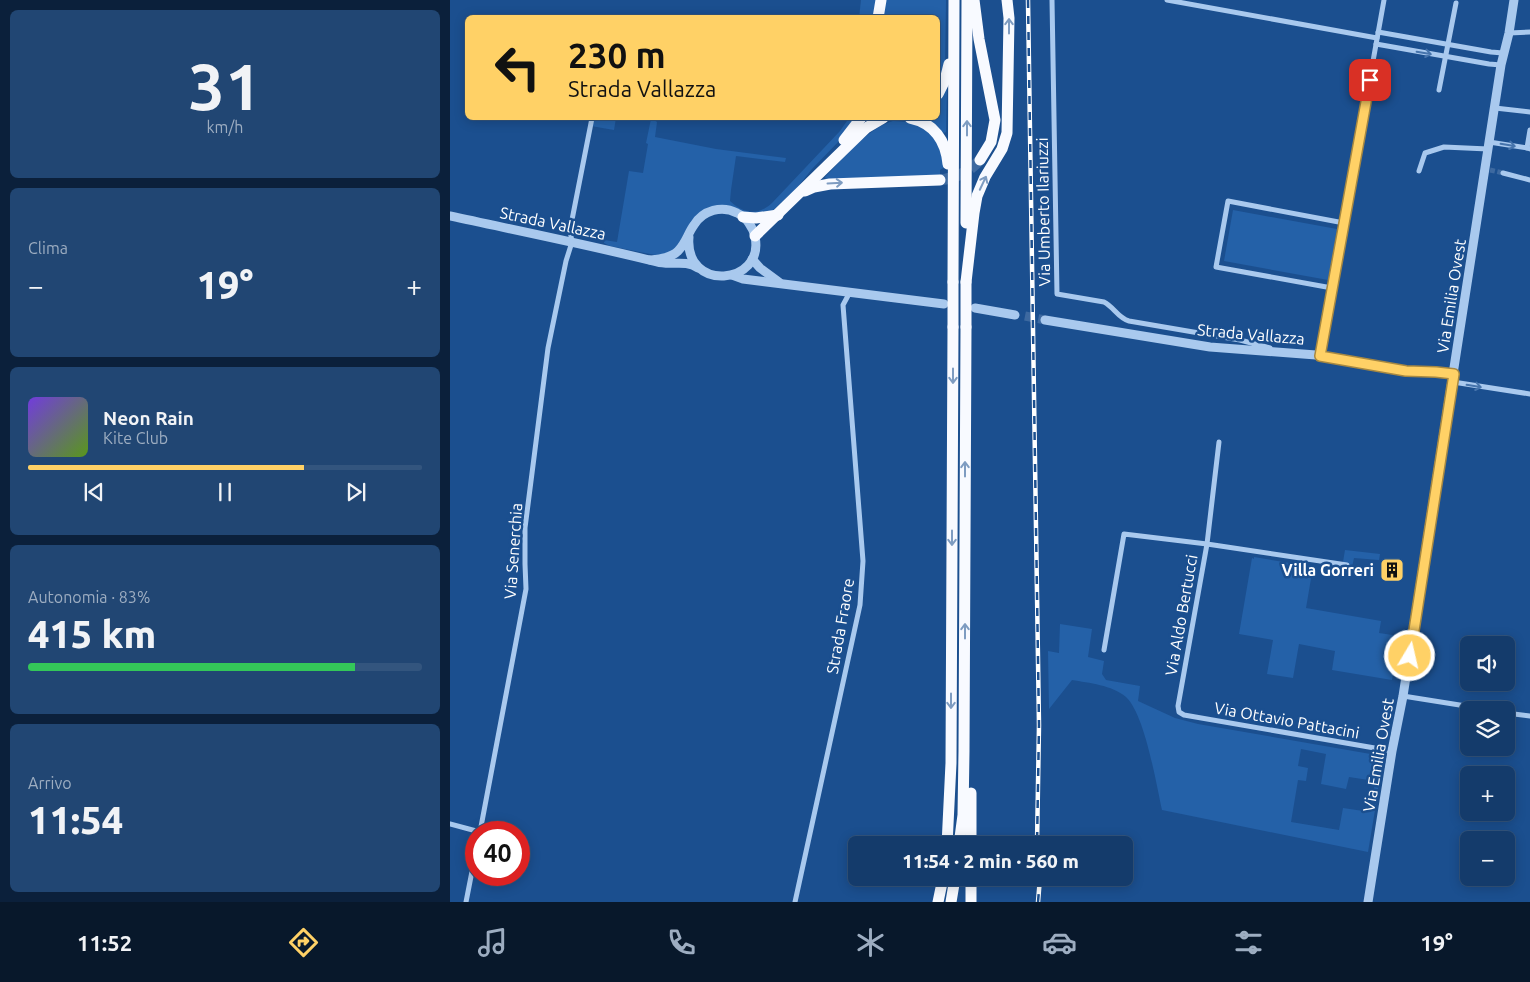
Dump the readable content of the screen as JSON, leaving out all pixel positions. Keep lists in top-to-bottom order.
{
  "streets": {
    "street": [
      "Via Umberto Ilariuzzi",
      "Strada Vallazza",
      "Via Emilia Ovest",
      "Via Senerchia",
      "Via Aldo Bertucci",
      "Strada Fraore",
      "Via Ottavio Pattacini"
    ]
  },
  "crossings": [
    ["Via Umberto Ilariuzzi", "Strada Vallazza"],
    ["Strada Vallazza", "Via Emilia Ovest"],
    ["Strada Vallazza", "Via Senerchia"],
    ["Strada Vallazza", "Strada Fraore"],
    ["Via Emilia Ovest", "Via Ottavio Pattacini"],
    ["Via Aldo Bertucci", "Via Ottavio Pattacini"]
  ],
  "places": {
    "building": ["Villa Gorreri"]
  },
  "page": {
    "tile": [
      ["31", "km/h"],
      "Clima",
      ["Autonomia · 83%", "415 km"],
      ["Arrivo", "11:54"]
    ],
    "turn": ["230 m", "Strada Vallazza"],
    "heat": ["−", "19°", "+"],
    "song": ["Neon Rain", "Kite Club"],
    "map_buttons": ["+", "−"],
    "limit": "40",
    "trip": "11:54 · 2 min · 560 m",
    "tabs": ["11:52", "19°"]
  }
}
